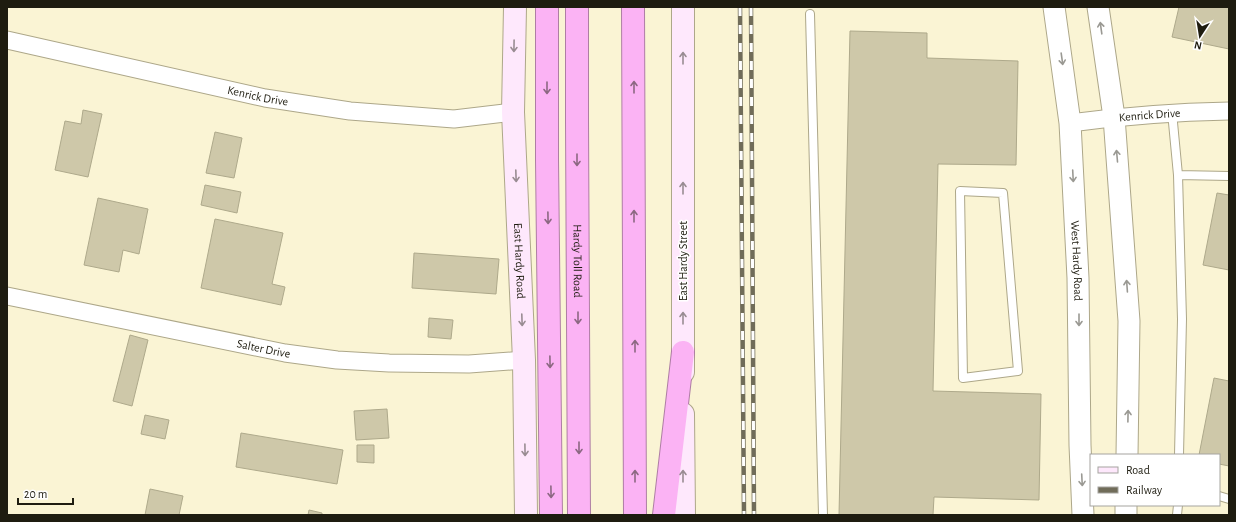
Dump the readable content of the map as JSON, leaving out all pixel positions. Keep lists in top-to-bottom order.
{
  "streets": {
    "highway": ["Hardy Toll Road"],
    "main road": ["East Hardy Road", "East Hardy Street"],
    "street": ["Kenrick Drive", "West Hardy Road", "Salter Drive"]
  },
  "crossings": [
    ["Kenrick Drive", "West Hardy Road"],
    ["Kenrick Drive", "East Hardy Road"],
    ["East Hardy Road", "Salter Drive"]
  ],
  "one_way": ["East Hardy Road", "East Hardy Street"],
  "legend": ["Road", "Railway"],
  "scale_bar": "20 m",
  "north": "bottom"
}
